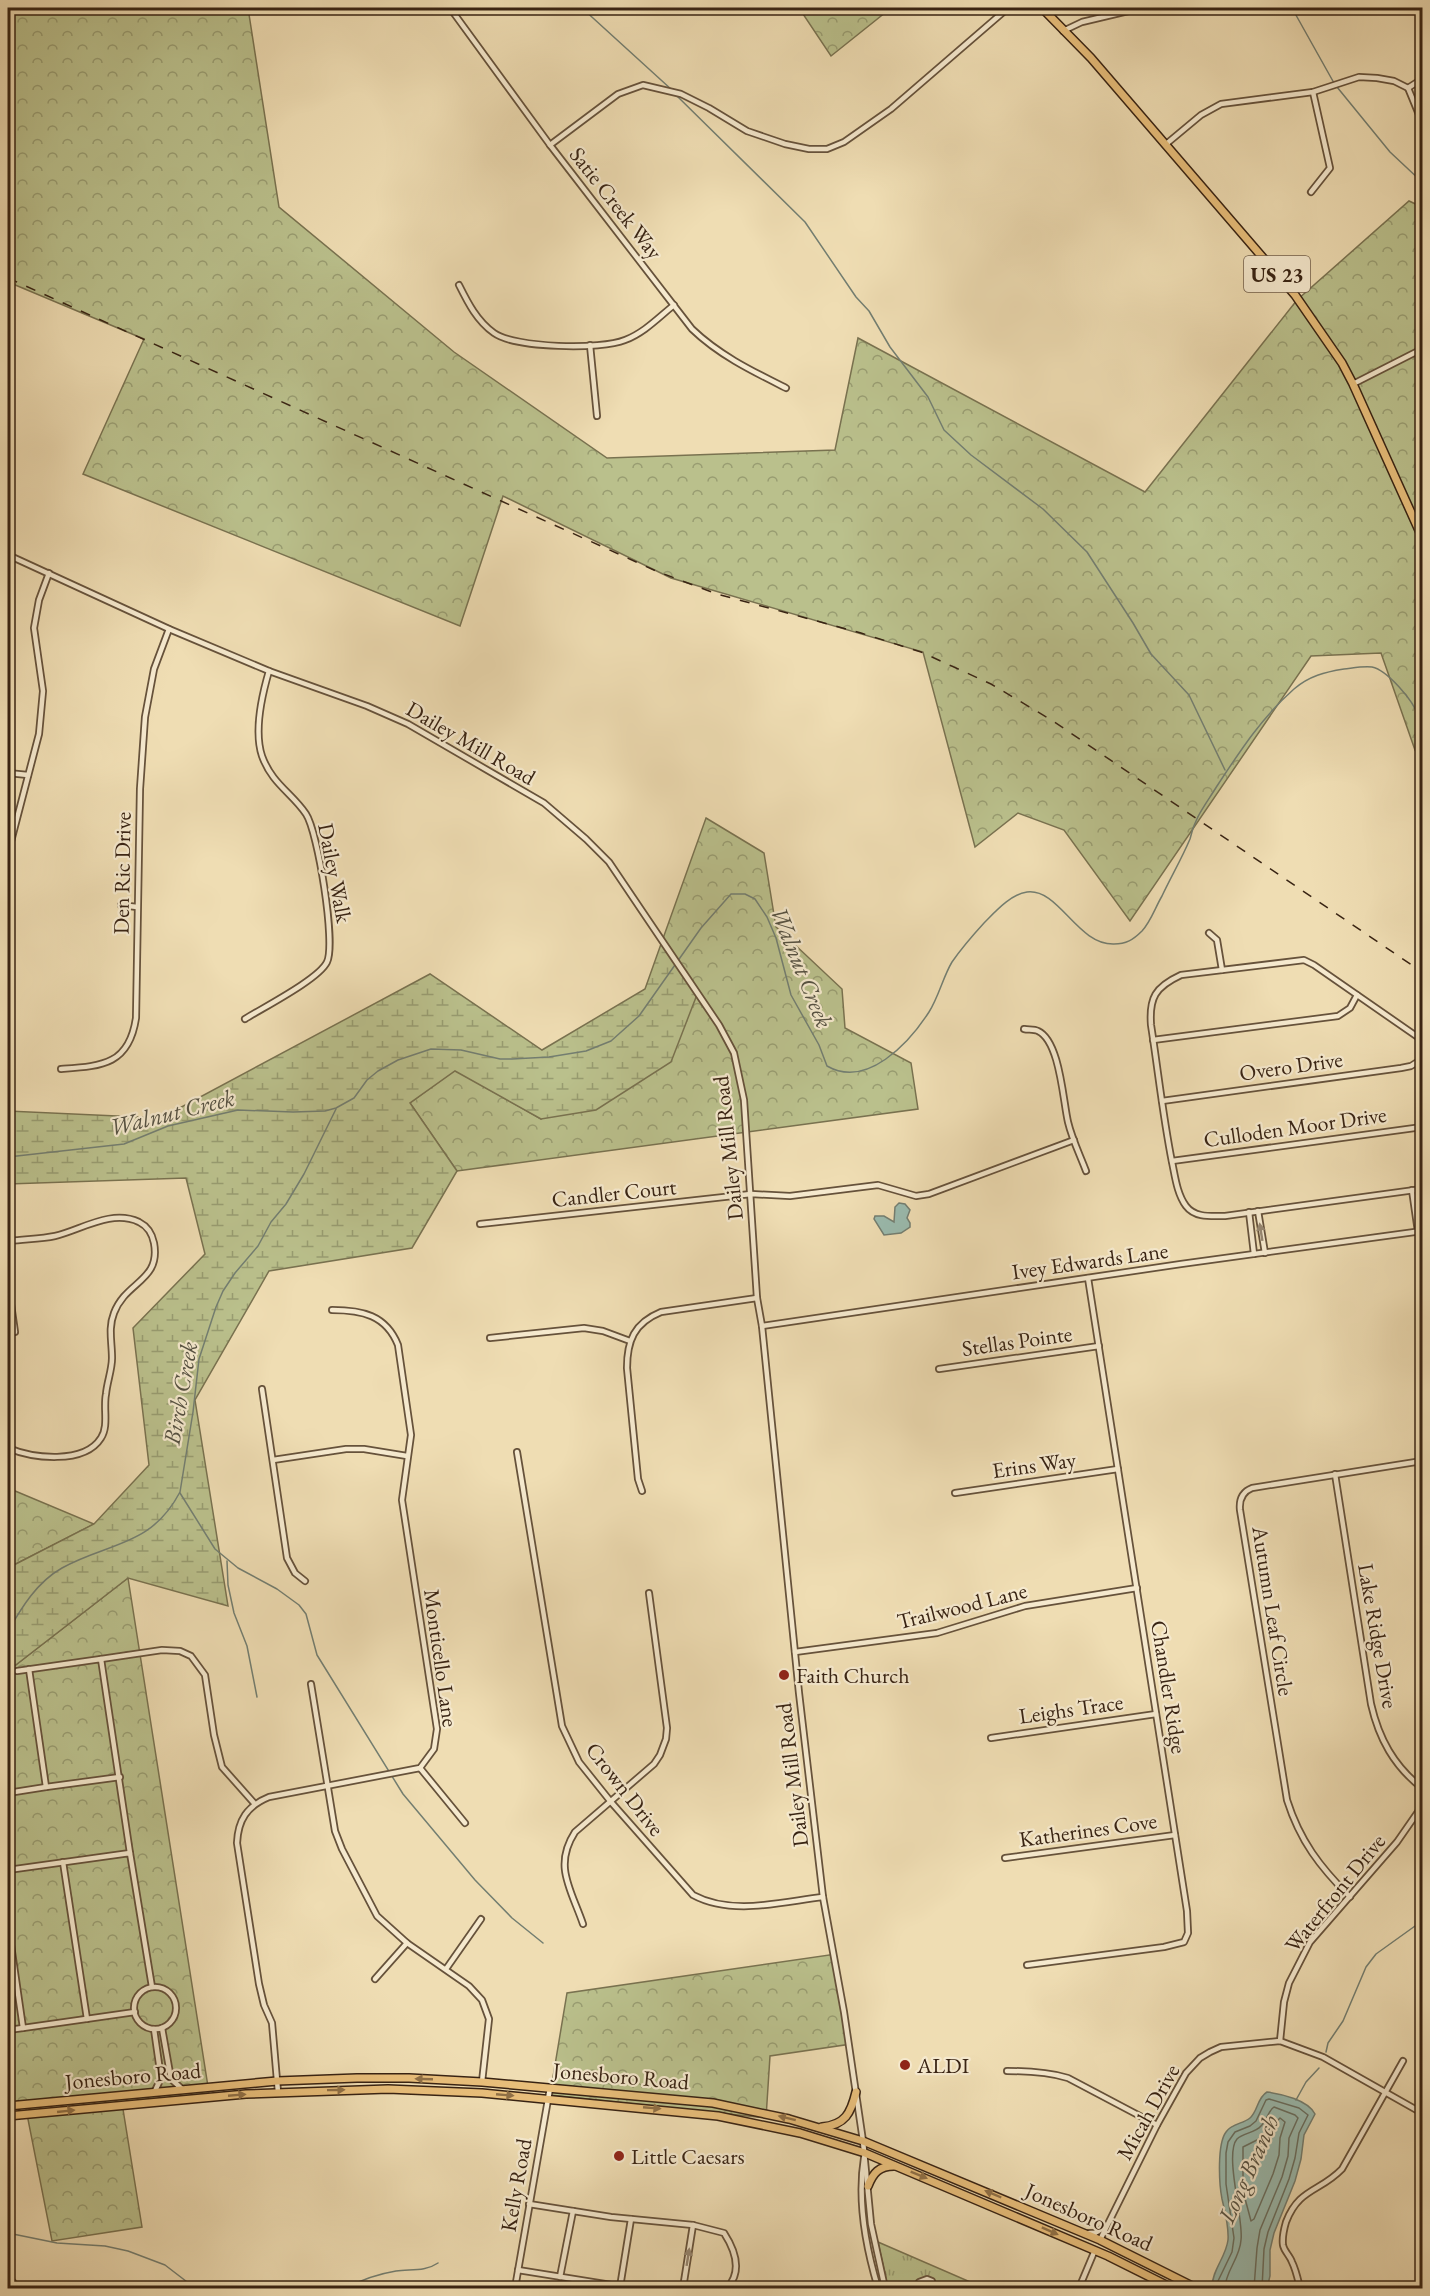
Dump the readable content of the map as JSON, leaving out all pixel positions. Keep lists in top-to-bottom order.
{
  "streets": {
    "main road": ["US 23", "Jonesboro Road"],
    "street": [
      "Satie Creek Way",
      "Dailey Mill Road",
      "Den Ric Drive",
      "Dailey Walk",
      "Overo Drive",
      "Culloden Moor Drive",
      "Candler Court",
      "Ivey Edwards Lane",
      "Stellas Pointe",
      "Erins Way",
      "Trailwood Lane",
      "Autumn Leaf Circle",
      "Lake Ridge Drive",
      "Monticello Lane",
      "Chandler Ridge",
      "Leighs Trace",
      "Crown Drive",
      "Katherines Cove",
      "Waterfront Drive",
      "Micah Drive",
      "Kelly Road"
    ]
  },
  "crossings": [
    ["Dailey Mill Road", "Den Ric Drive"],
    ["Dailey Mill Road", "Dailey Walk"],
    ["Dailey Mill Road", "Candler Court"],
    ["Dailey Mill Road", "Ivey Edwards Lane"],
    ["Dailey Mill Road", "Trailwood Lane"],
    ["Dailey Mill Road", "Crown Drive"],
    ["Dailey Mill Road", "Jonesboro Road"],
    ["Ivey Edwards Lane", "Chandler Ridge"],
    ["Stellas Pointe", "Chandler Ridge"],
    ["Erins Way", "Chandler Ridge"],
    ["Trailwood Lane", "Chandler Ridge"],
    ["Autumn Leaf Circle", "Lake Ridge Drive"],
    ["Autumn Leaf Circle", "Waterfront Drive"],
    ["Chandler Ridge", "Leighs Trace"],
    ["Chandler Ridge", "Katherines Cove"],
    ["Waterfront Drive", "Micah Drive"],
    ["Jonesboro Road", "Micah Drive"],
    ["Jonesboro Road", "Kelly Road"]
  ],
  "water": ["Walnut Creek", "Birch Creek", "Long Branch"],
  "places": ["Faith Church", "ALDI", "Little Caesars"]
}
